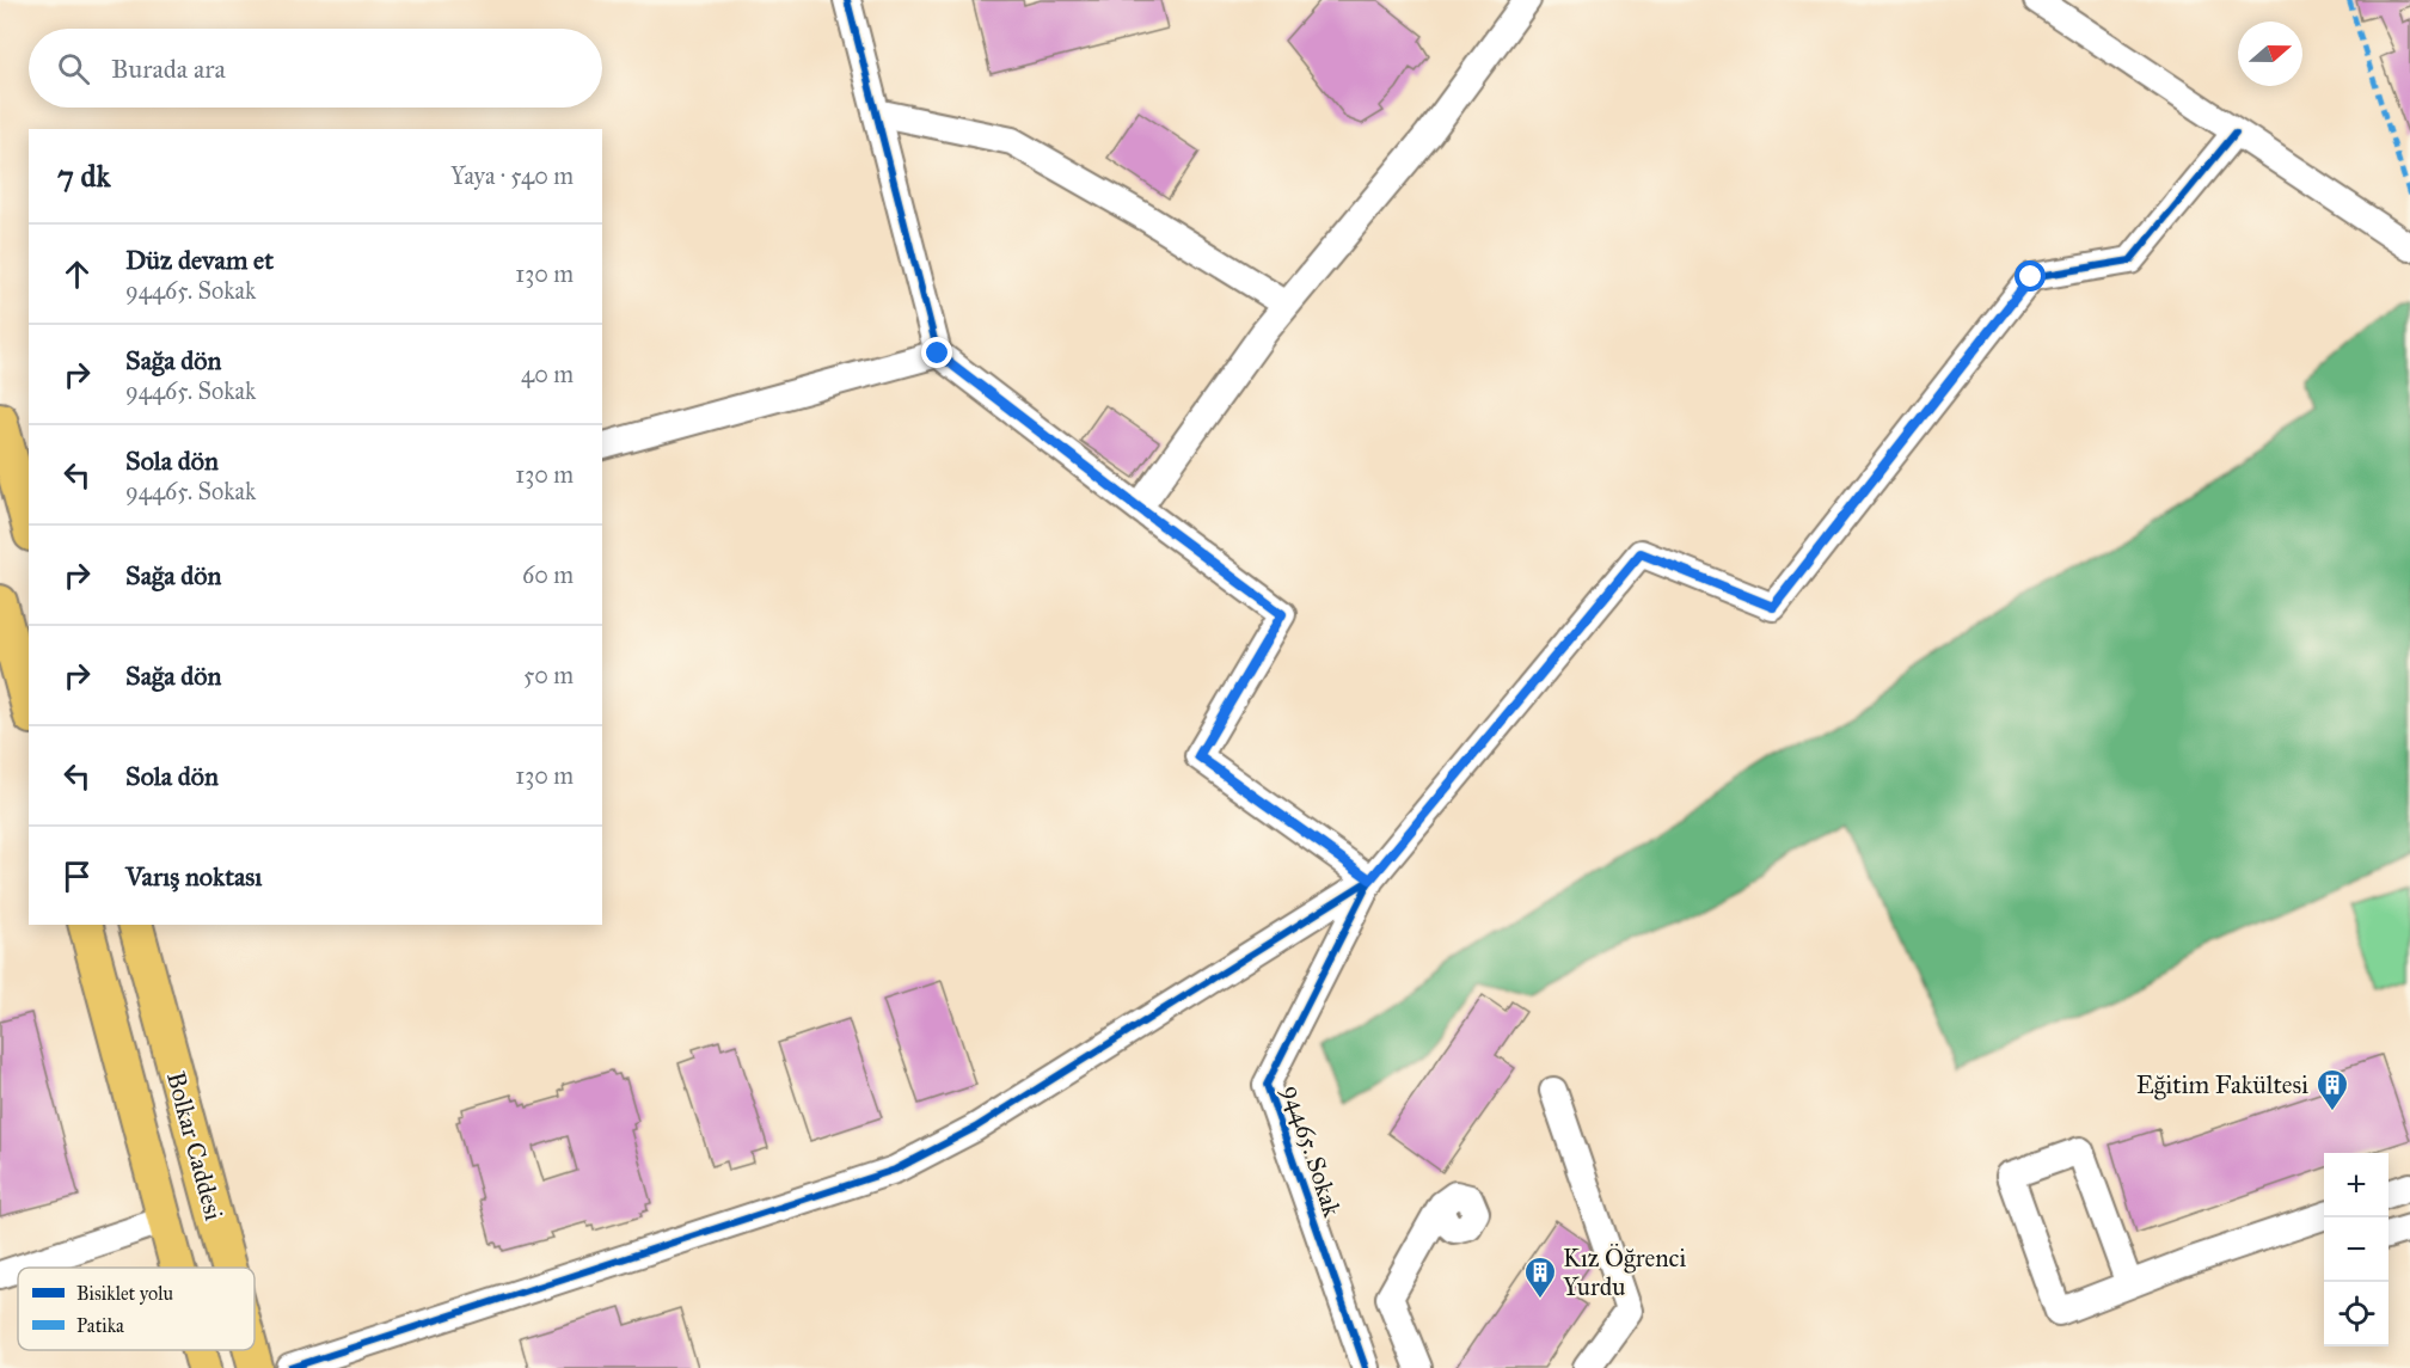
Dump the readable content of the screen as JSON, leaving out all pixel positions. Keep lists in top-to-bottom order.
{
  "streets": {
    "main road": ["Bolkar Caddesi"],
    "street": ["94465. Sokak"]
  },
  "places": {
    "building": ["Eğitim Fakültesi", "Kız Öğrenci Yurdu"]
  },
  "legend": ["Bisiklet yolu", "Patika"],
  "north": "right",
  "page": {
    "search": "Burada ara",
    "heading": ["7 dk", "Yaya · 540 m"],
    "list": [
      ["Düz devam et", "94465. Sokak", "130 m"],
      ["Sağa dön", "94465. Sokak", "40 m"],
      ["Sola dön", "94465. Sokak", "130 m"],
      ["Sağa dön", "60 m"],
      ["Sağa dön", "50 m"],
      ["Sola dön", "130 m"],
      "Varış noktası"
    ],
    "map_buttons": ["+", "−"]
  }
}
